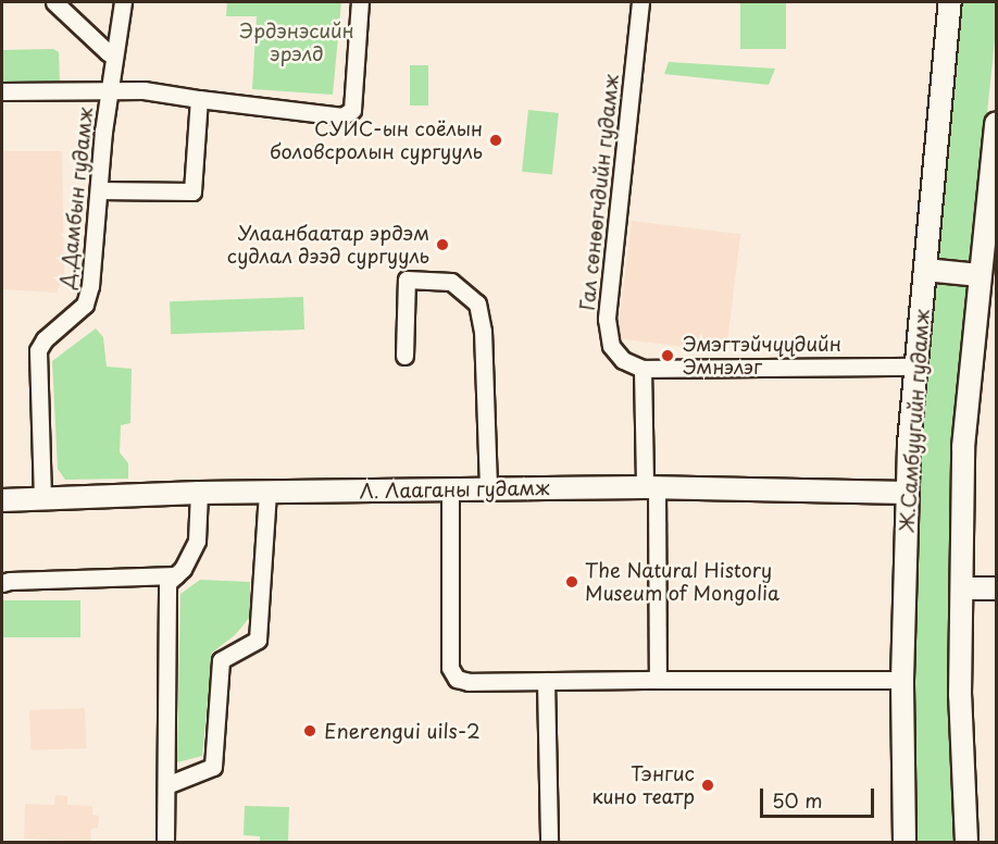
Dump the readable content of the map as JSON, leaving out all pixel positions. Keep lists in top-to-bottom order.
{
  "streets": {
    "main road": ["Ж.Самбуугийн гудамж", "Л. Лааганы гудамж"],
    "street": ["Гал сөнөөгчдийн гудамж", "Д.Дамбын гудамж"]
  },
  "crossings": [
    ["Д.Дамбын гудамж", "Л. Лааганы гудамж"],
    ["Ж.Самбуугийн гудамж", "Л. Лааганы гудамж"]
  ],
  "parks": ["Эрдэнэсийн эрэлд"],
  "places": [
    "СУИС-ын соёлын боловсролын сургууль",
    "Улаанбаатар эрдэм судлал дээд сургууль",
    "Эмэгтэйчүүдийн Эмнэлэг",
    "The Natural History Museum of Mongolia",
    "Enerengui uils-2",
    "Тэнгис кино театр"
  ],
  "scale_bar": "50 m"
}
